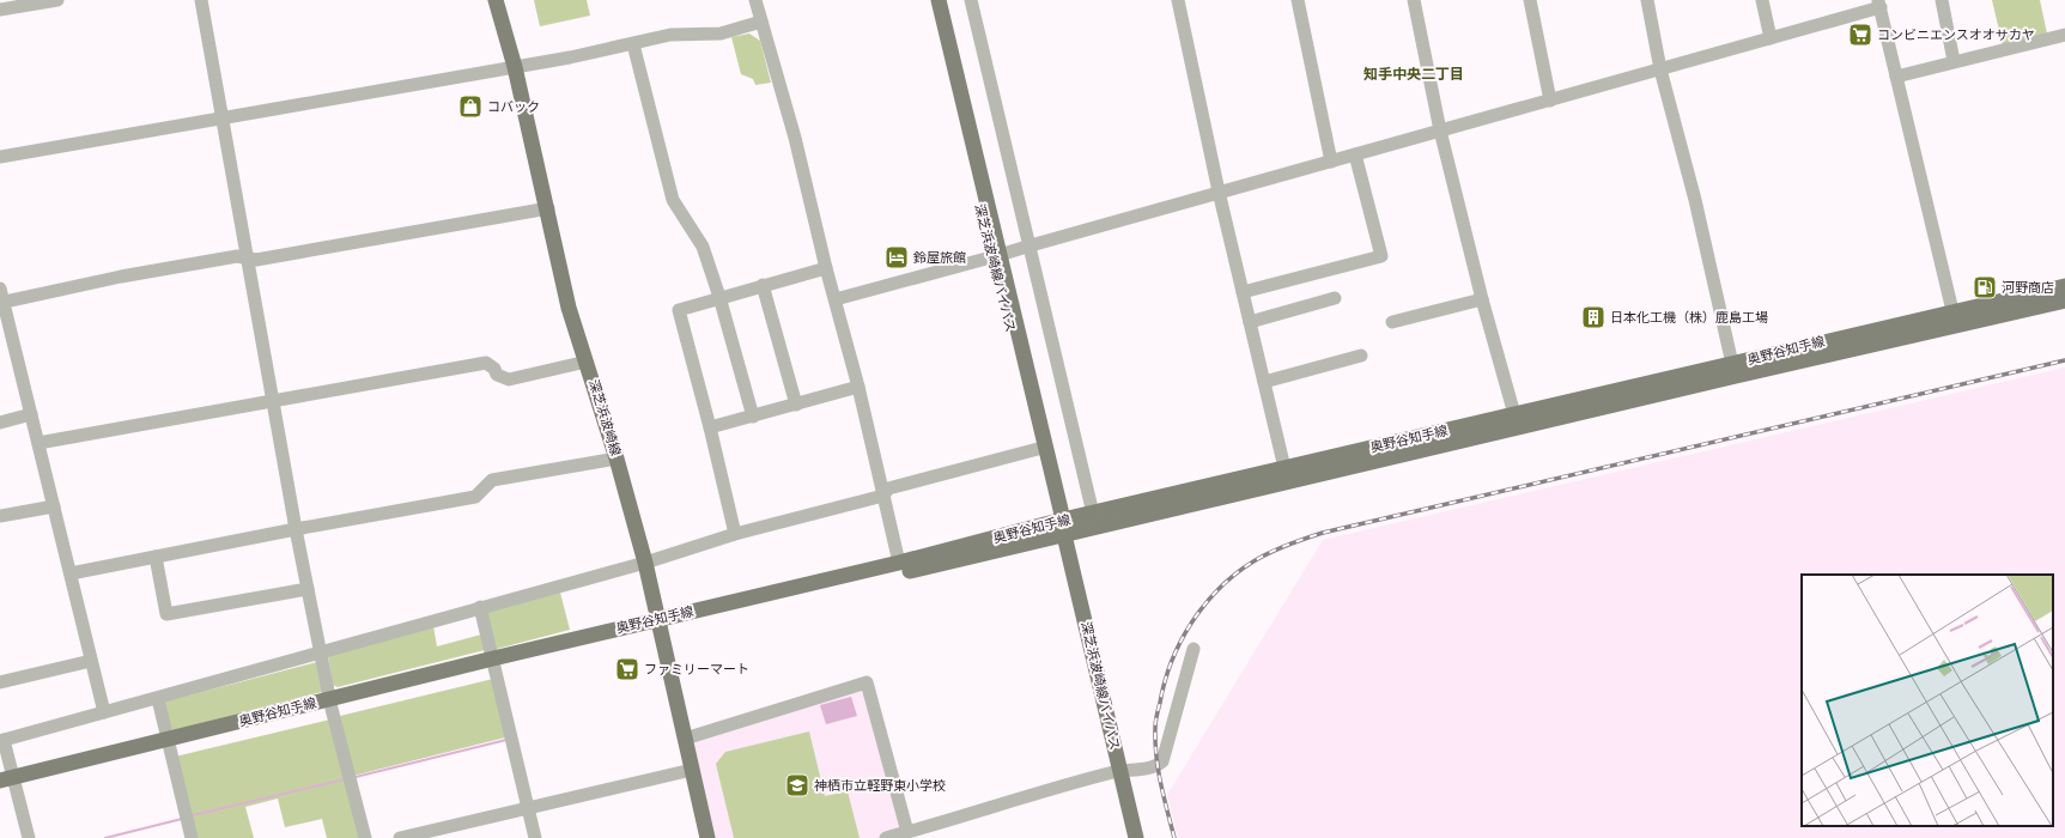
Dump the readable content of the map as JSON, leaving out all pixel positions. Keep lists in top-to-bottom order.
{
  "streets": {
    "main road": ["深芝浜波崎線バイパス", "奥野谷知手線", "深芝浜波崎線"]
  },
  "crossings": [
    ["深芝浜波崎線バイパス", "奥野谷知手線"],
    ["奥野谷知手線", "深芝浜波崎線"]
  ],
  "districts": ["知手中央二丁目"],
  "places": {
    "supermarket": ["コンビニエンスオオサカヤ", "ファミリーマート"],
    "shop": ["コバック"],
    "hotel": ["鈴屋旅館"],
    "fuel station": ["河野商店"],
    "building": ["日本化工機（株）鹿島工場"],
    "school or university": ["神栖市立軽野東小学校"]
  }
}
